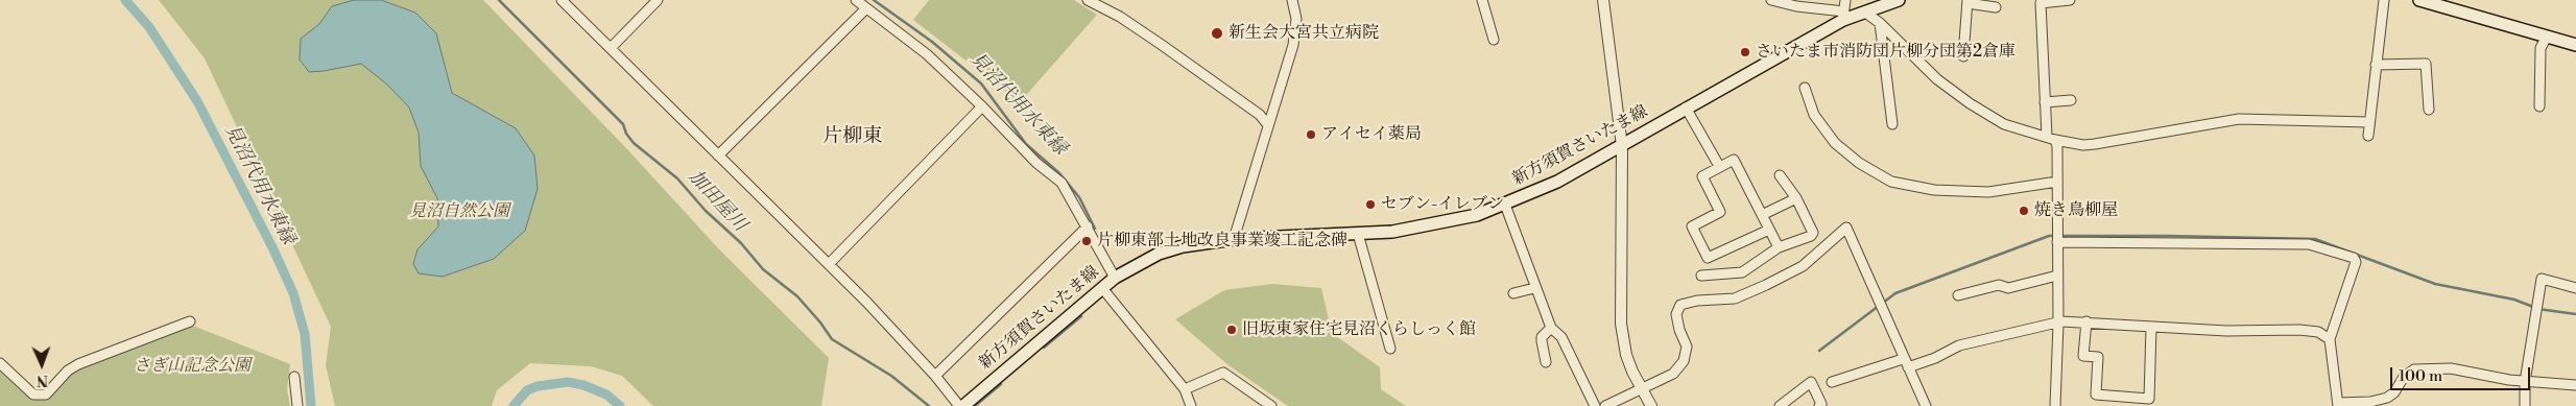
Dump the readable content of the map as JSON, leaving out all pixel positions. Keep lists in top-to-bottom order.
{
  "streets": {
    "main road": ["新方須賀さいたま線"]
  },
  "districts": ["片柳東"],
  "water": ["見沼代用水東縁", "加田屋川"],
  "parks": ["見沼自然公園", "さぎ山記念公園"],
  "places": [
    "新生会大宮共立病院",
    "さいたま市消防団片柳分団第2倉庫",
    "アイセイ薬局",
    "セブン-イレブン",
    "焼き鳥柳屋",
    "片柳東部土地改良事業竣工記念碑",
    "旧坂東家住宅見沼くらしっく館"
  ],
  "scale_bar": "100 m",
  "north": "bottom"
}
